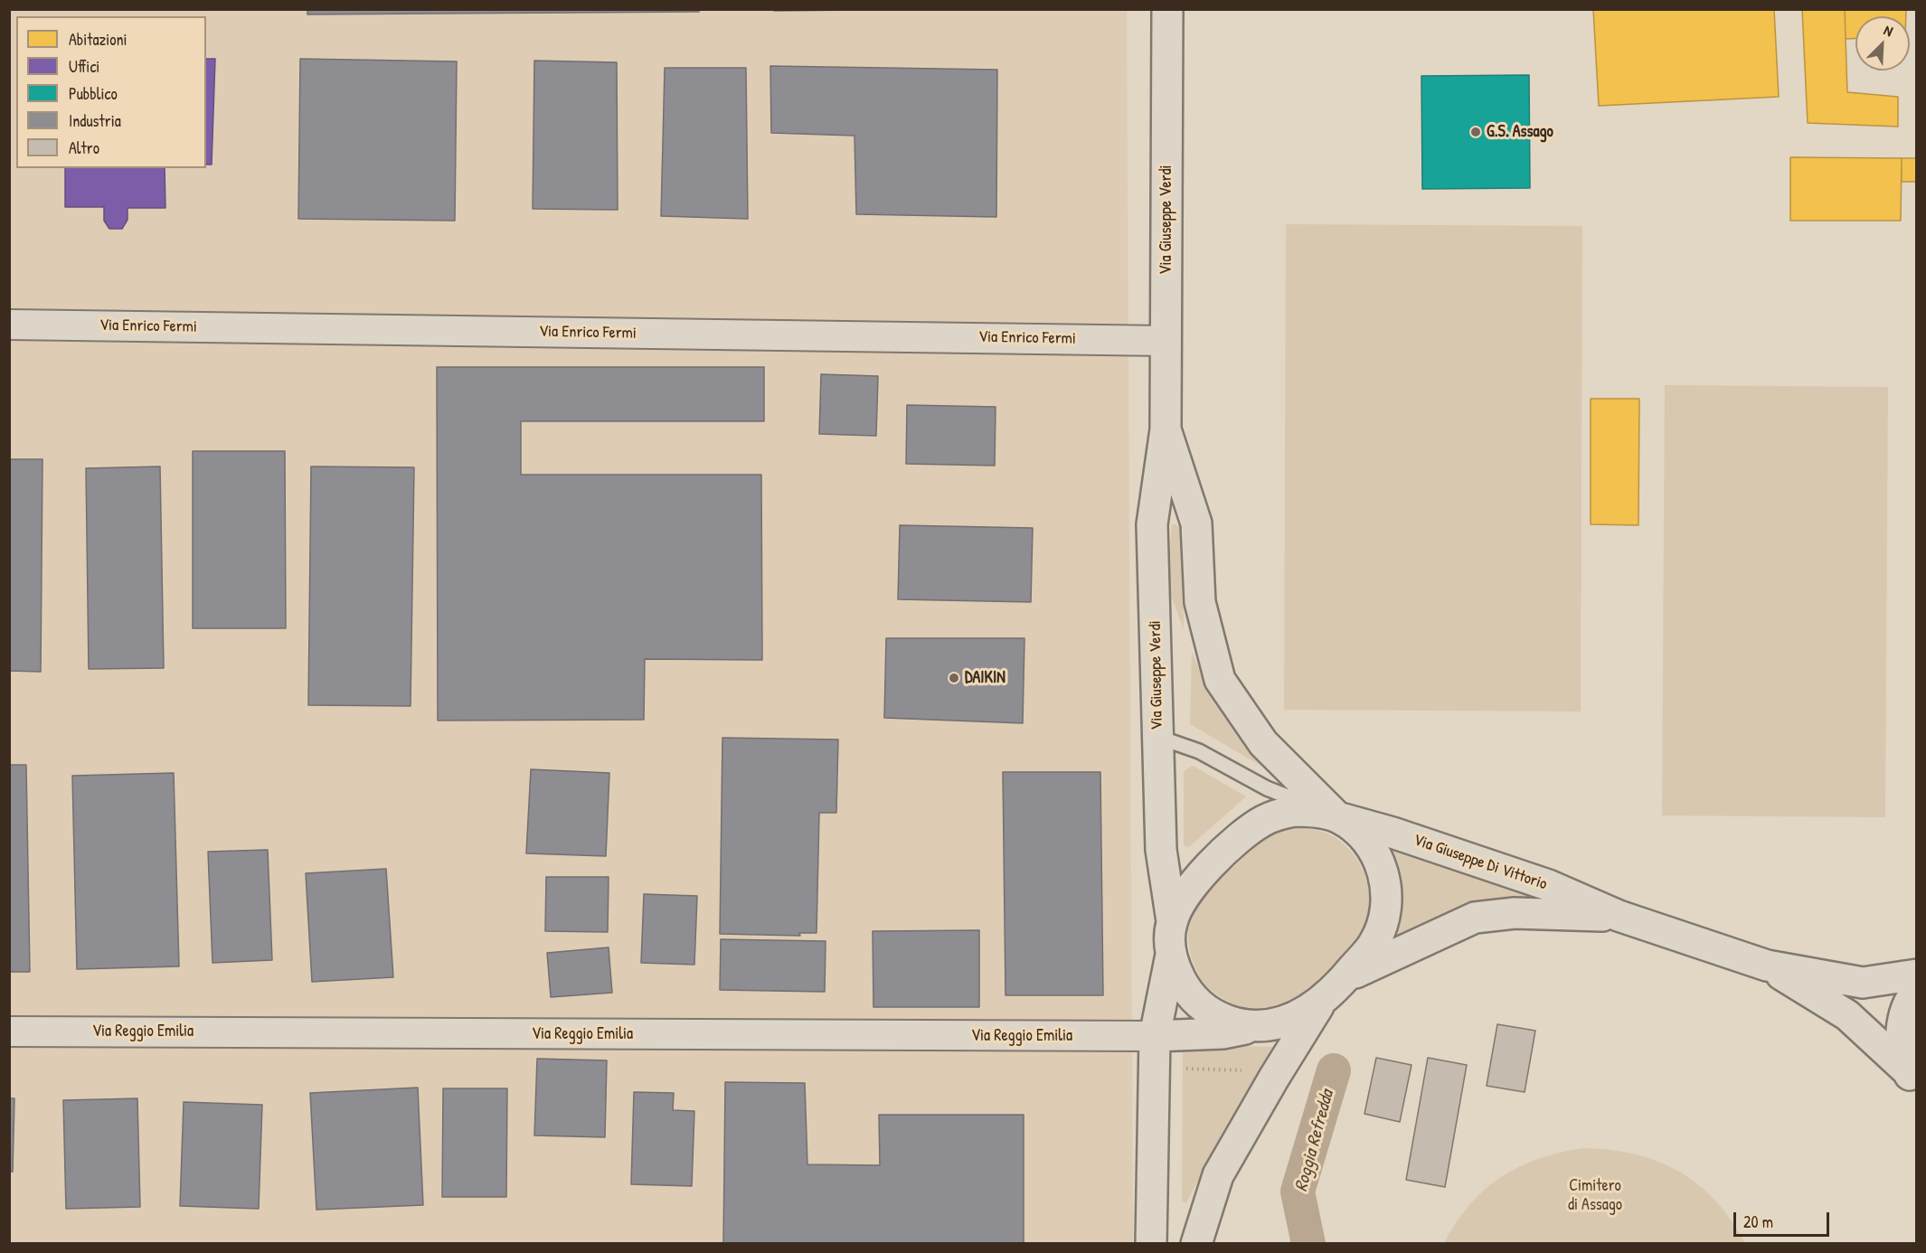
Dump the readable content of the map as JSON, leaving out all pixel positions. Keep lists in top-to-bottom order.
{
  "streets": {
    "main road": ["Via Giuseppe Verdi", "Via Giuseppe Di Vittorio"],
    "street": ["Via Enrico Fermi", "Via Reggio Emilia"]
  },
  "crossings": [
    ["Via Giuseppe Verdi", "Via Enrico Fermi"],
    ["Via Giuseppe Verdi", "Via Giuseppe Di Vittorio"]
  ],
  "water": ["Roggia Refredda"],
  "parks": ["Cimitero di Assago"],
  "places": ["G.S. Assago", "DAIKIN"],
  "legend": [
    "Abitazioni",
    "Uffici",
    "Pubblico",
    "Industria",
    "Altro"
  ],
  "scale_bar": "20 m",
  "north": "top right"
}
